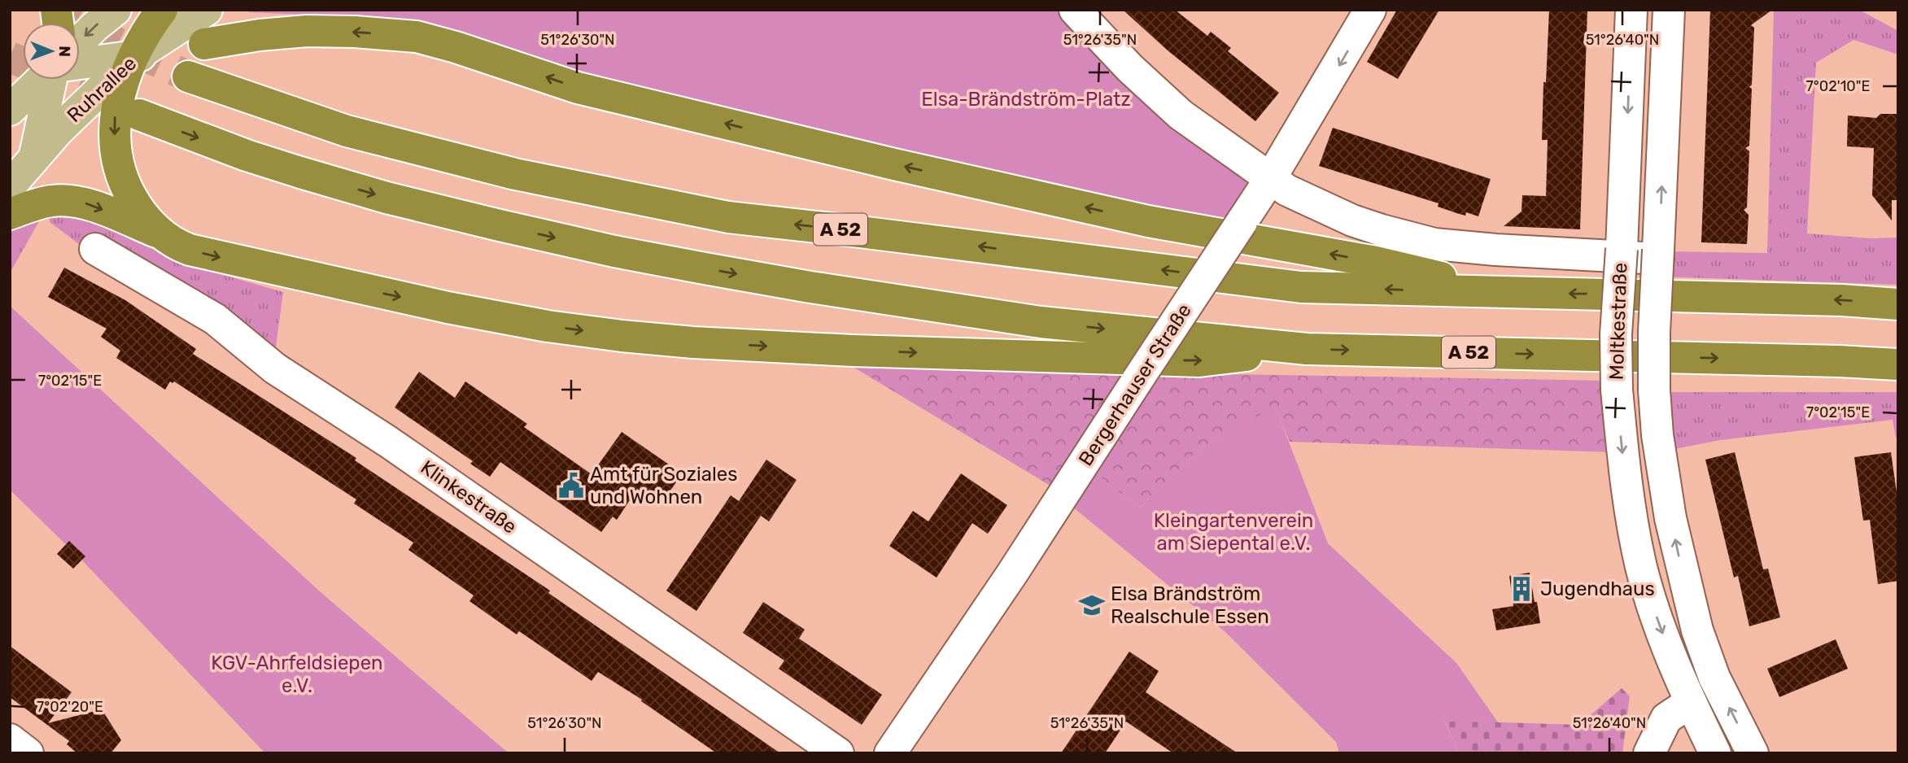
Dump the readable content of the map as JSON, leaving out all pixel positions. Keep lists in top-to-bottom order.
{
  "streets": {
    "highway": ["A 52"],
    "main road": ["Ruhrallee"],
    "street": ["Moltkestraße", "Bergerhauser Straße", "Klinkestraße"]
  },
  "parks": ["Elsa-Brändström-Platz", "Kleingartenverein am Siepental e.V.", "KGV-Ahrfeldsiepen e.V."],
  "places": {
    "public building": ["Amt für Soziales und Wohnen"],
    "building": ["Jugendhaus"],
    "school or university": ["Elsa Brändström Realschule Essen"]
  },
  "north": "right",
  "coordinates": [
    "51°26'30\"N",
    "51°26'35\"N",
    "51°26'40\"N",
    "7°02'10\"E",
    "7°02'15\"E",
    "7°02'20\"E"
  ]
}
